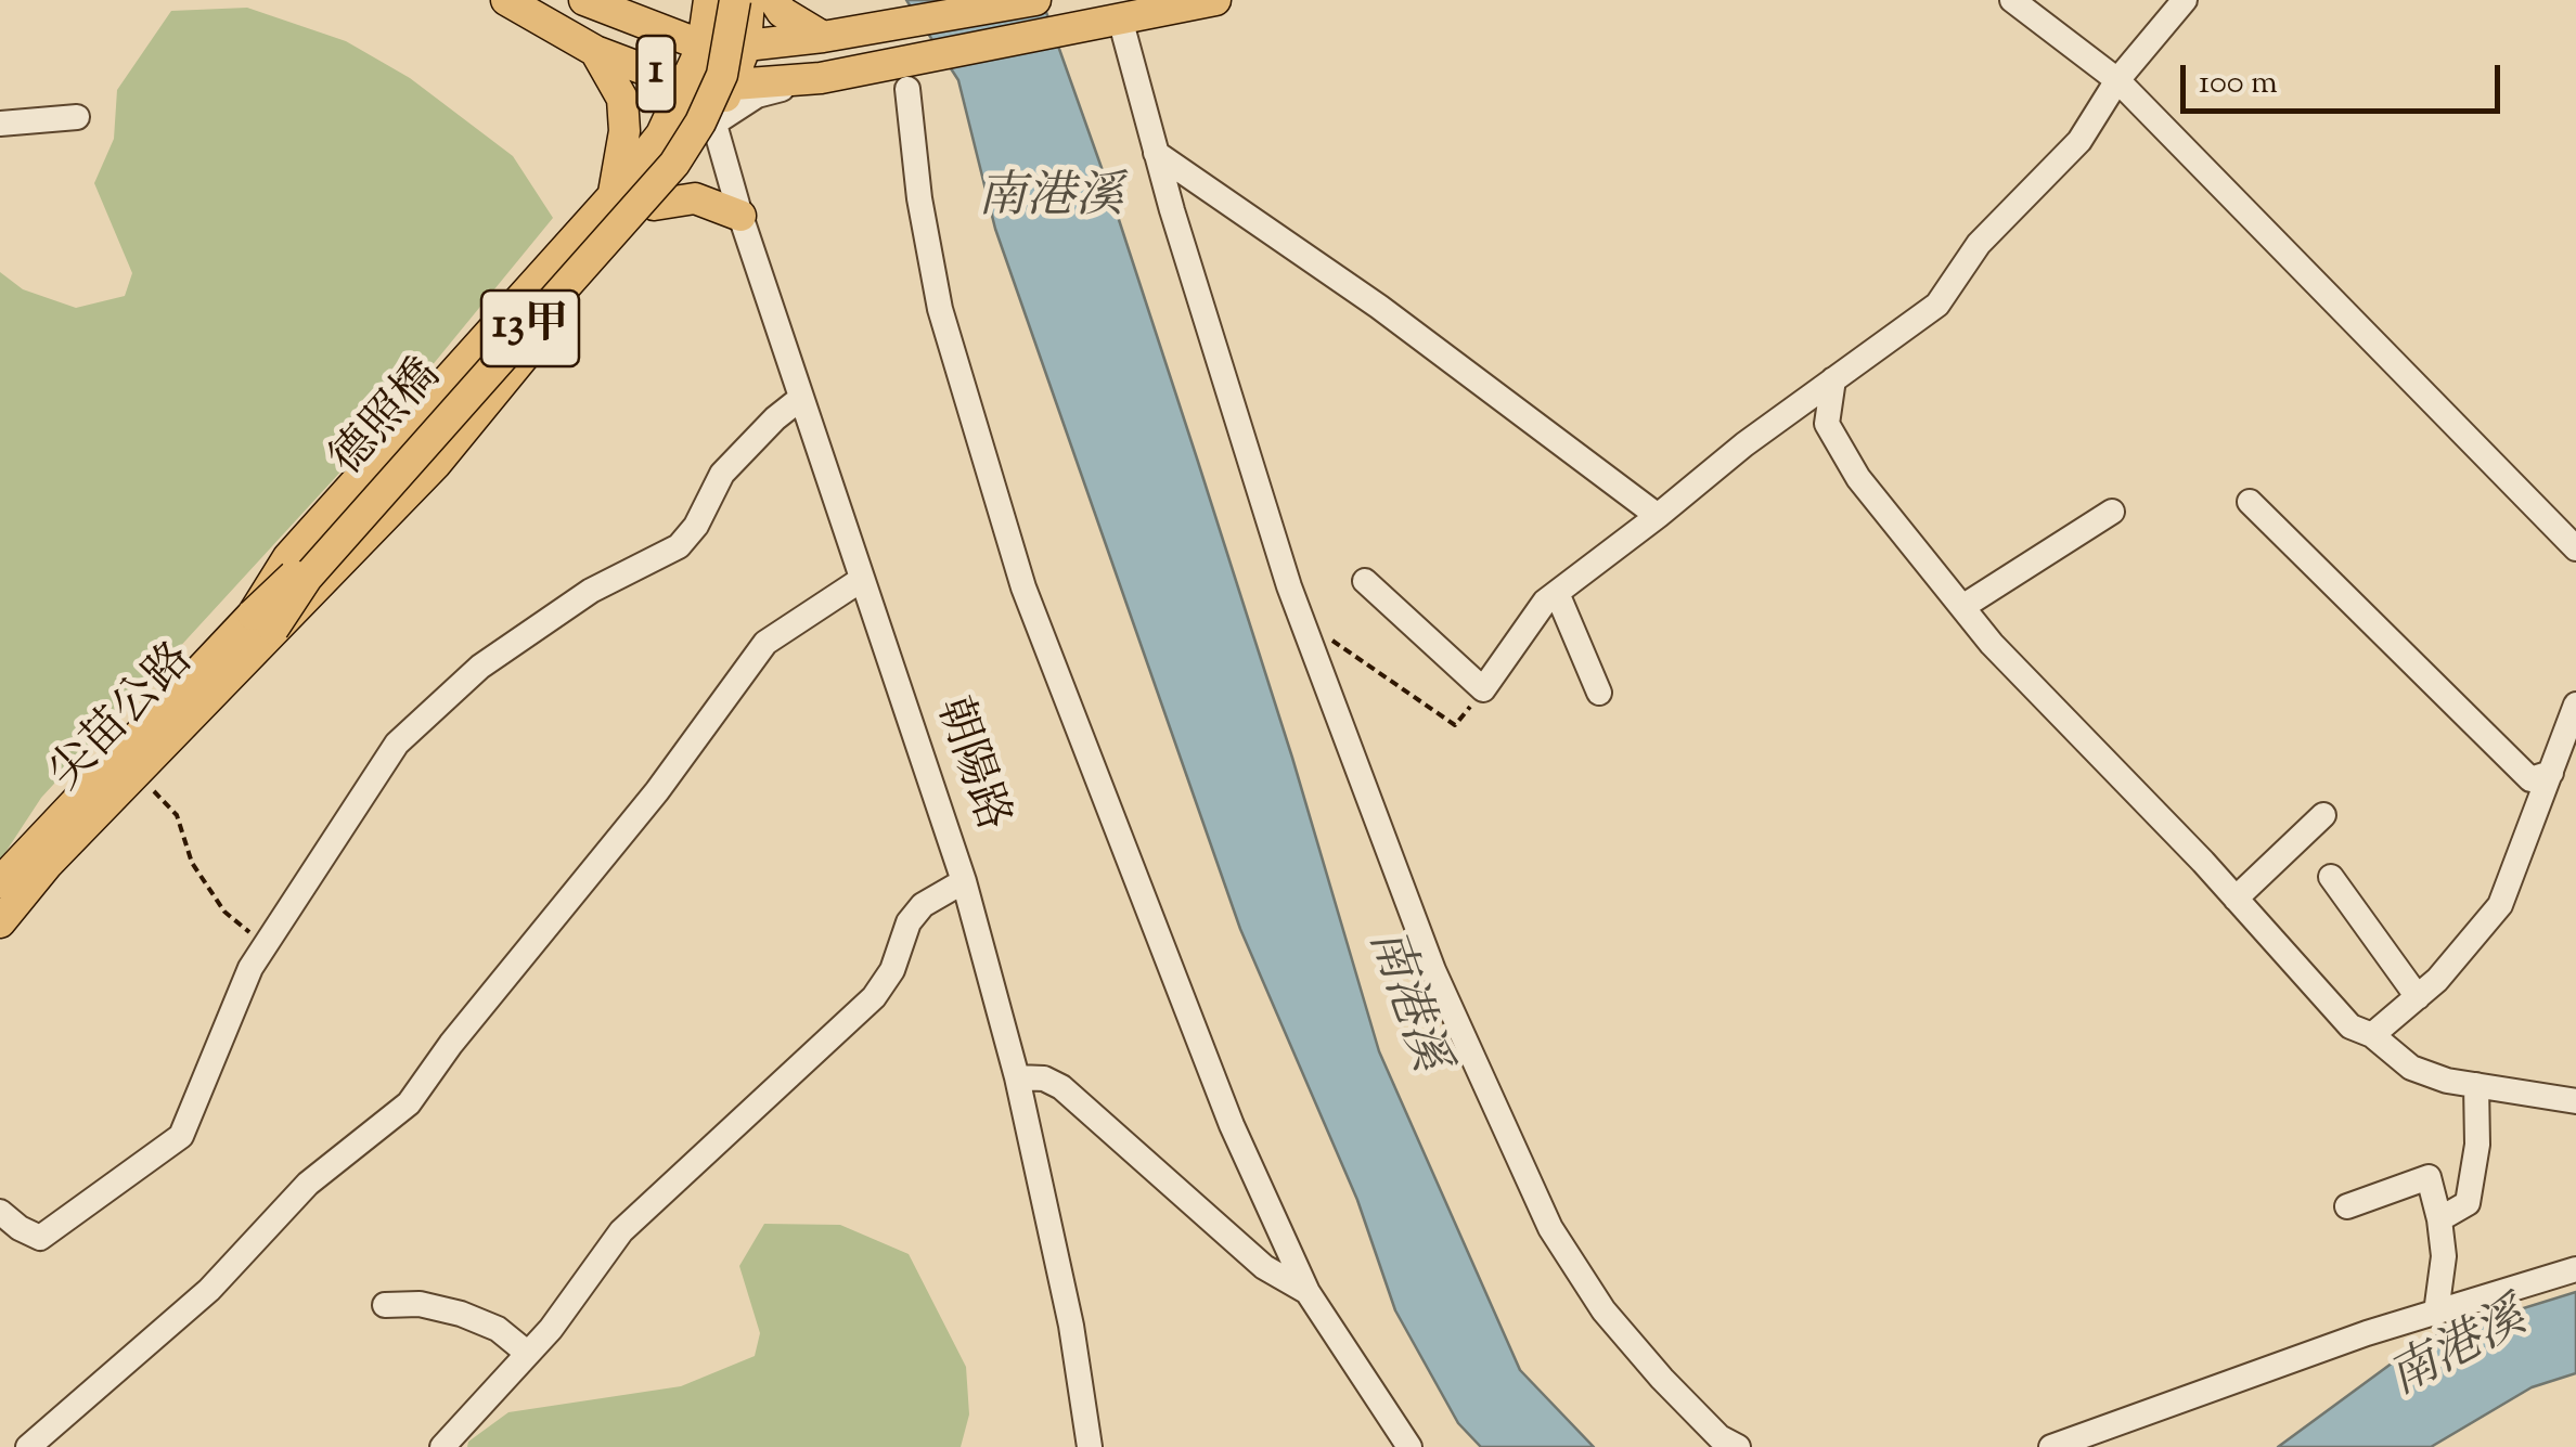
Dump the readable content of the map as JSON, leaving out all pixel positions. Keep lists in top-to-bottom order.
{
  "streets": {
    "main road": [
      "1",
      "13甲",
      "德照橋",
      "尖苗公路"
    ],
    "street": ["朝陽路"]
  },
  "crossings": [
    ["德照橋", "尖苗公路"]
  ],
  "water": ["南港溪"],
  "scale_bar": "100 m"
}
